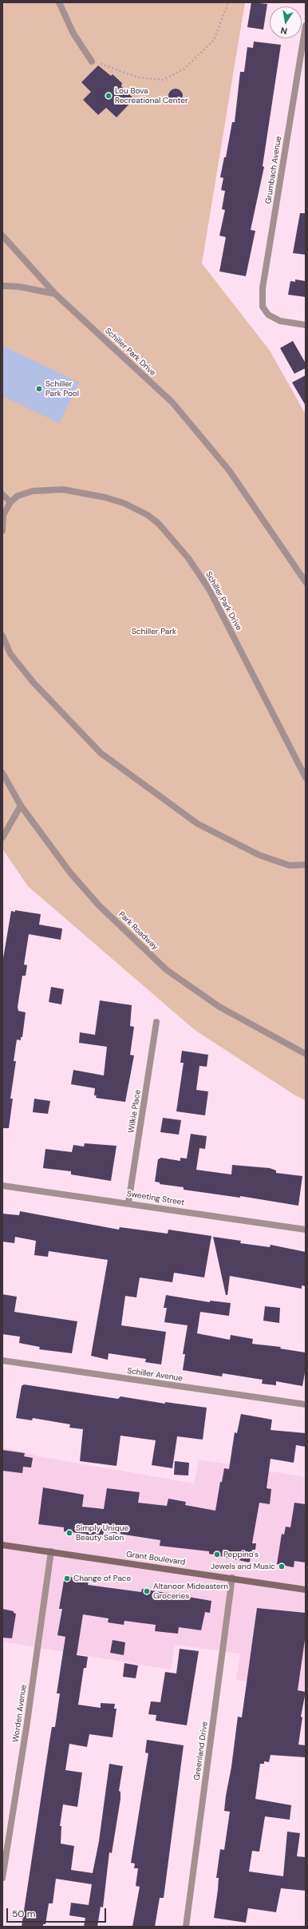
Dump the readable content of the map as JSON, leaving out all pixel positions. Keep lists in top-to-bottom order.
{
  "streets": {
    "street": [
      "Grumbach Avenue",
      "Schiller Park Drive",
      "Park Roadway",
      "Wilkie Place",
      "Sweeting Street",
      "Schiller Avenue",
      "Grant Boulevard",
      "Worden Avenue",
      "Greenland Drive"
    ]
  },
  "crossings": [
    ["Wilkie Place", "Sweeting Street"],
    ["Grant Boulevard", "Worden Avenue"],
    ["Grant Boulevard", "Greenland Drive"]
  ],
  "parks": ["Schiller Park"],
  "places": [
    "Lou Bova Recreational Center",
    "Schiller Park Pool",
    "Simply Unique Beauty Salon",
    "Peppino's",
    "Jewels and Music",
    "Change of Pace",
    "Altanoor Mideastern Groceries"
  ],
  "scale_bar": "50 m",
  "north": "bottom"
}
